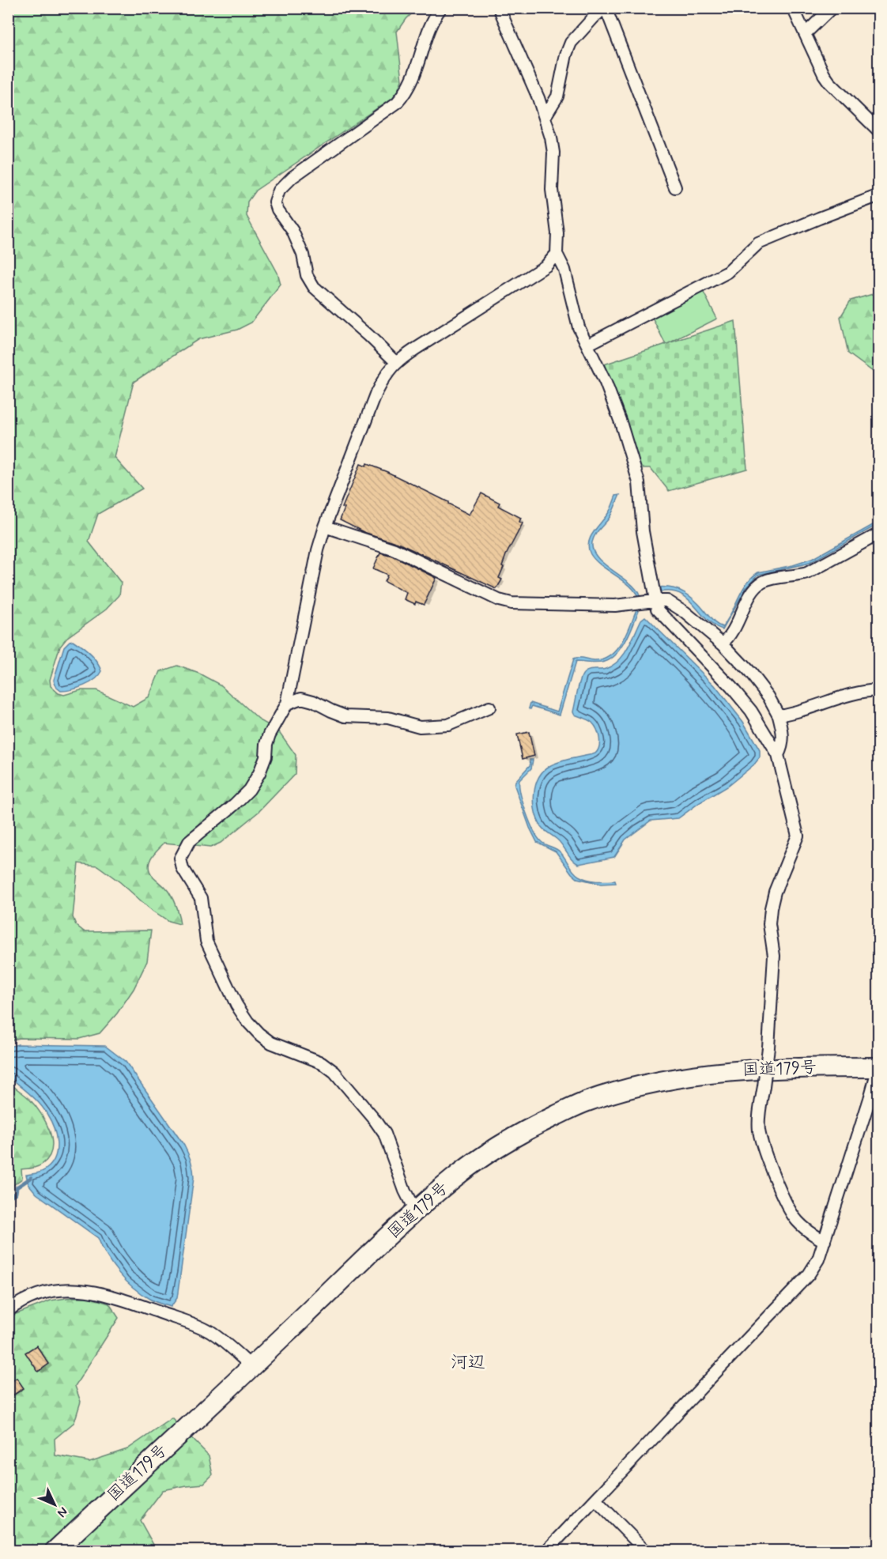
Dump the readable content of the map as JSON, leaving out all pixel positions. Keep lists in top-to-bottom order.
{
  "streets": {
    "highway": ["国道179号"]
  },
  "districts": ["河辺"],
  "north": "bottom right"
}
